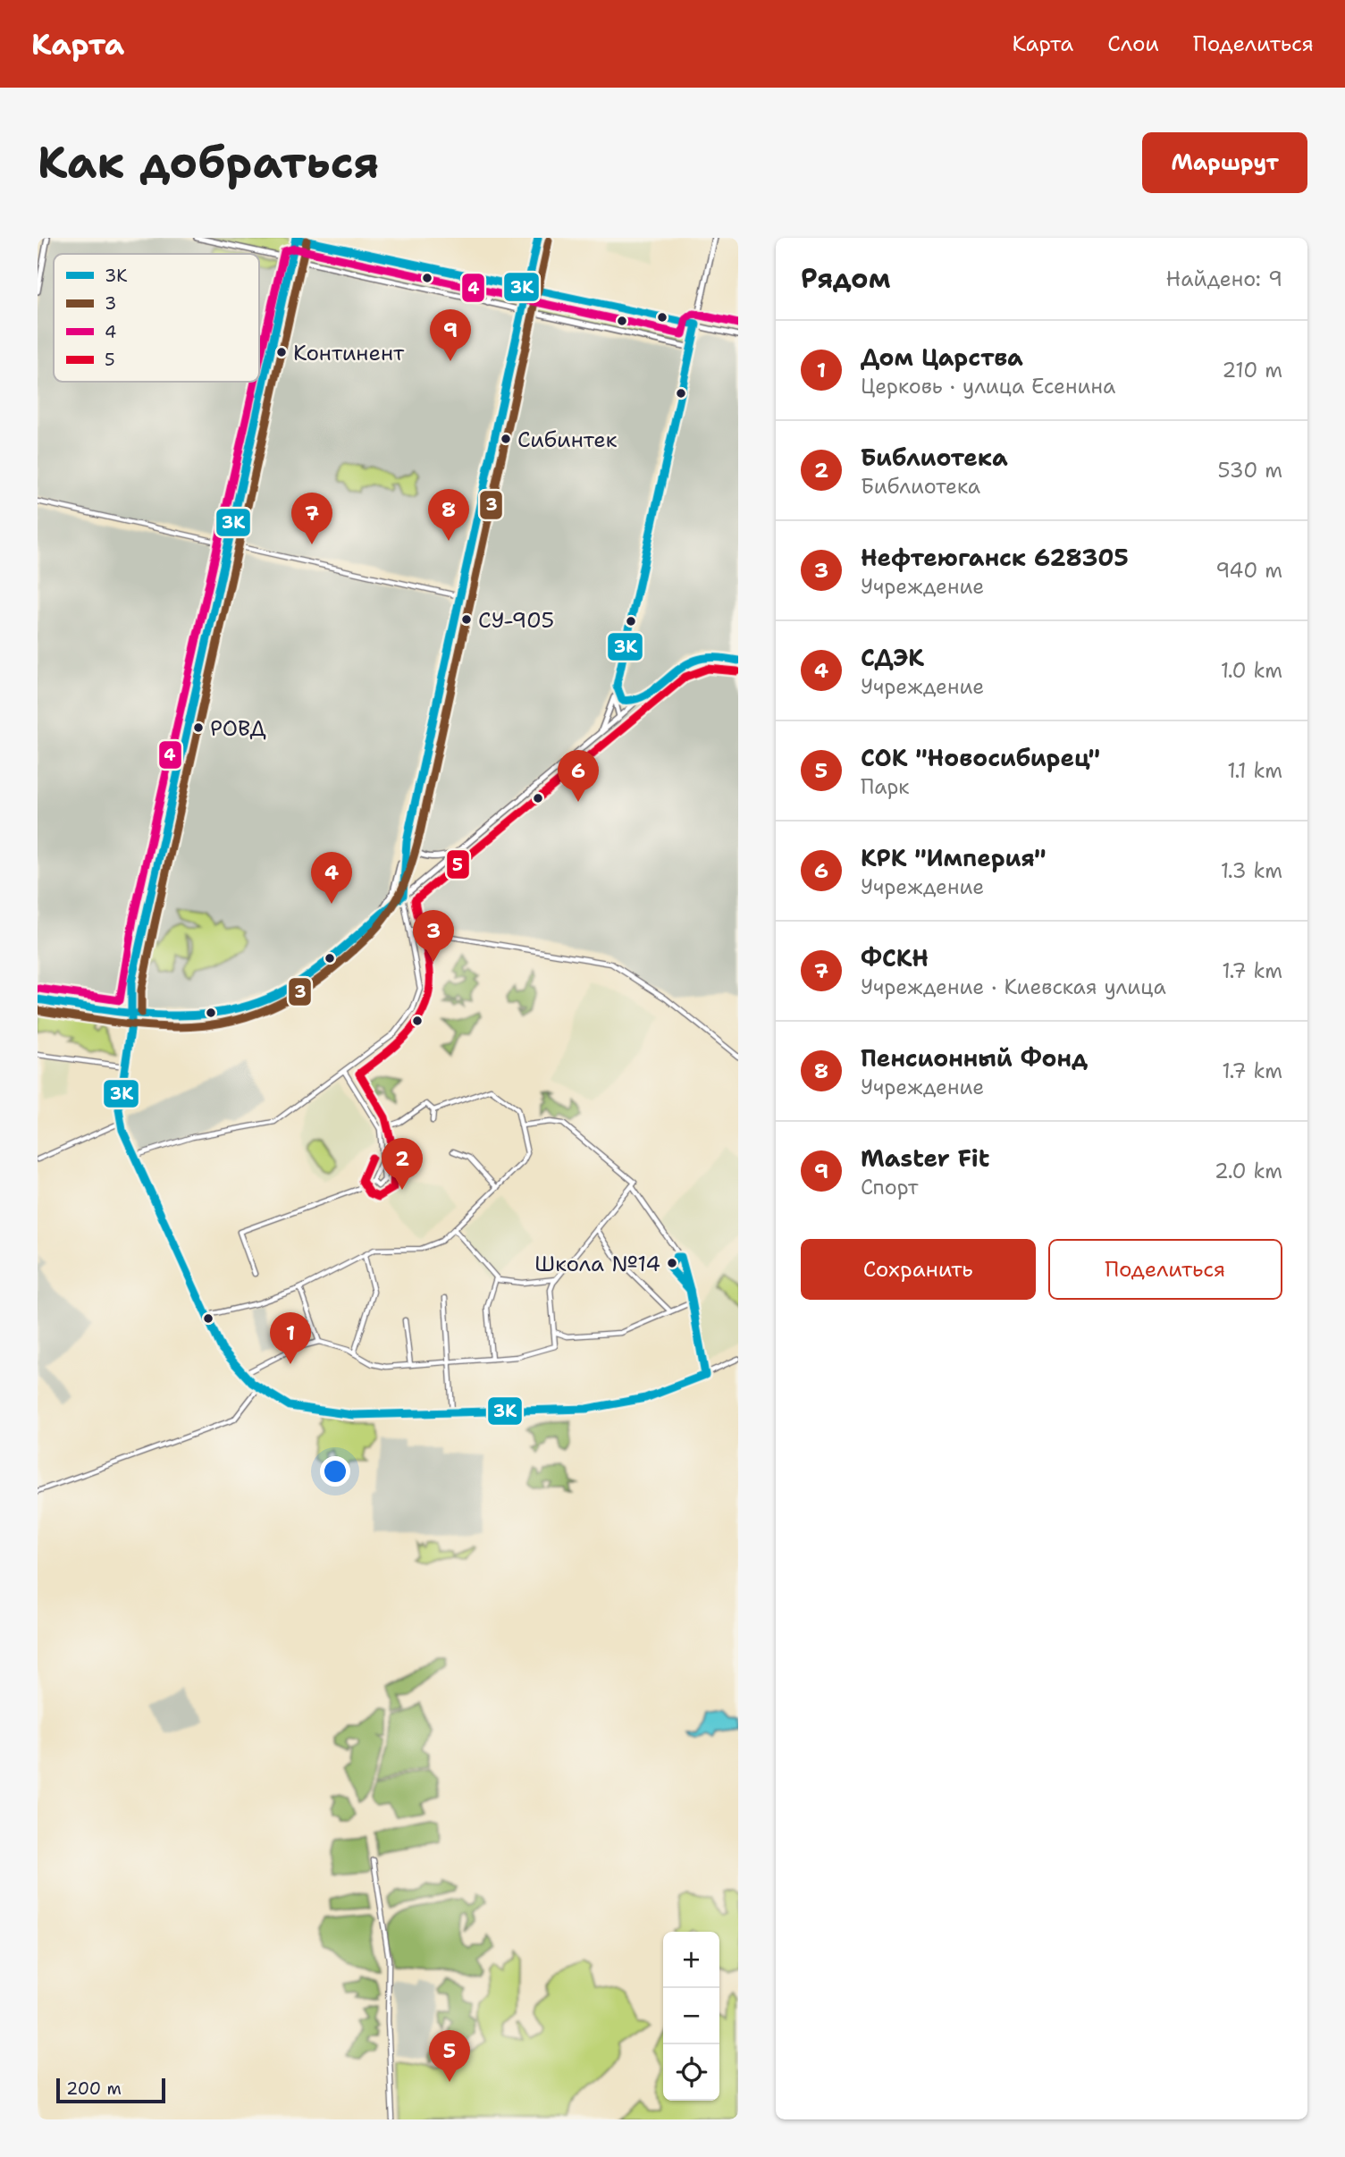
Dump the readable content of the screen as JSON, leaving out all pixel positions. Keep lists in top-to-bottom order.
{
  "places": [
    "Континент",
    "Сибинтек",
    "СУ-905",
    "РОВД",
    "Школа №14"
  ],
  "lines": [
    "transit line 3К",
    "transit line 3",
    "transit line 4",
    "transit line 5"
  ],
  "legend": [
    "3К",
    "3",
    "4",
    "5"
  ],
  "scale_bar": "200 m",
  "page": {
    "header": "Карта",
    "nav": ["Карта", "Слои", "Поделиться"],
    "buttons": [
      "Маршрут",
      ["Сохранить", "Поделиться"]
    ],
    "title": "Как добраться",
    "heading": ["Рядом", "Найдено: 9"],
    "pins": [
      "9",
      "8",
      "7",
      "6",
      "4",
      "3",
      "2",
      "1",
      "5"
    ],
    "list": [
      {
        "mark": "1",
        "name": "Дом Царства",
        "note": "Церковь · улица Есенина",
        "value": "210 m"
      },
      {
        "mark": "2",
        "name": "Библиотека",
        "note": "Библиотека",
        "value": "530 m"
      },
      {
        "mark": "3",
        "name": "Нефтеюганск 628305",
        "note": "Учреждение",
        "value": "940 m"
      },
      {
        "mark": "4",
        "name": "СДЭК",
        "note": "Учреждение",
        "value": "1.0 km"
      },
      {
        "mark": "5",
        "name": "СОК \"Новосибирец\"",
        "note": "Парк",
        "value": "1.1 km"
      },
      {
        "mark": "6",
        "name": "КРК \"Империя\"",
        "note": "Учреждение",
        "value": "1.3 km"
      },
      {
        "mark": "7",
        "name": "ФСКН",
        "note": "Учреждение · Киевская улица",
        "value": "1.7 km"
      },
      {
        "mark": "8",
        "name": "Пенсионный Фонд",
        "note": "Учреждение",
        "value": "1.7 km"
      },
      {
        "mark": "9",
        "name": "Master Fit",
        "note": "Спорт",
        "value": "2.0 km"
      }
    ],
    "map_buttons": ["+", "−"],
    "scale": "200 m"
  }
}
